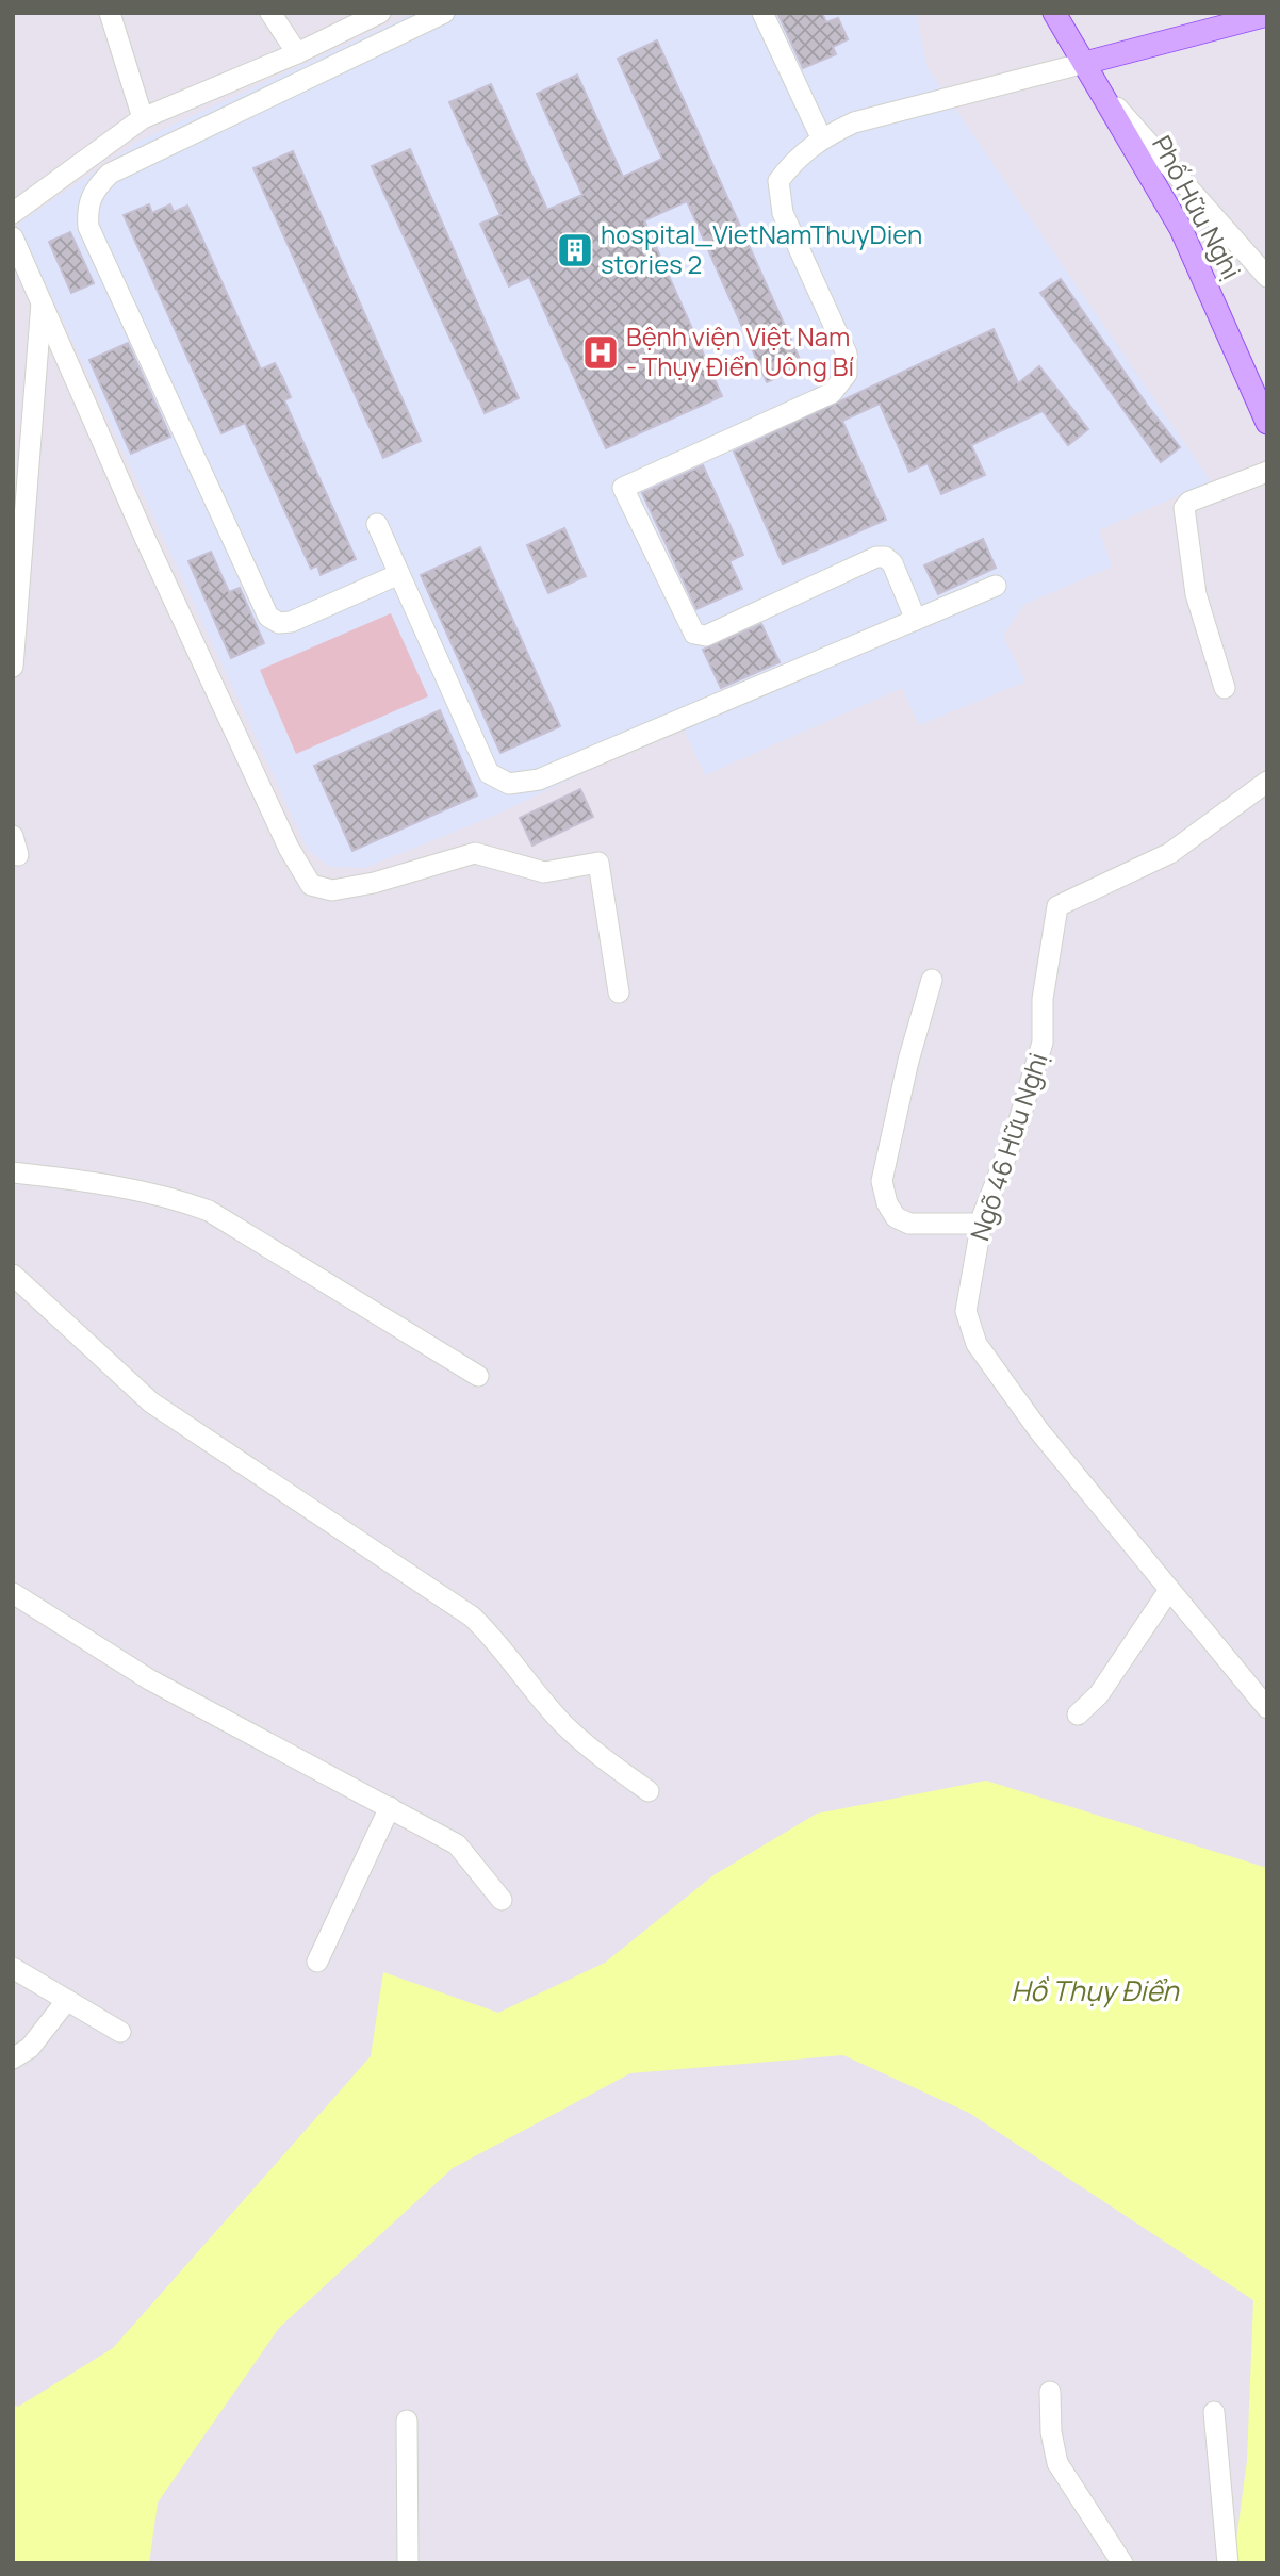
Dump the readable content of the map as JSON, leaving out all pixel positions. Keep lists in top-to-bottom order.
{
  "streets": {
    "main road": ["Phố Hữu Nghị"],
    "street": ["Ngõ 46 Hữu Nghị"]
  },
  "water": ["Hồ Thụy Điển"],
  "places": {
    "building": ["hospital_VietNamThuyDien stories 2"],
    "hospital": ["Bệnh viện Việt Nam - Thụy Điển Uông Bí"]
  }
}
